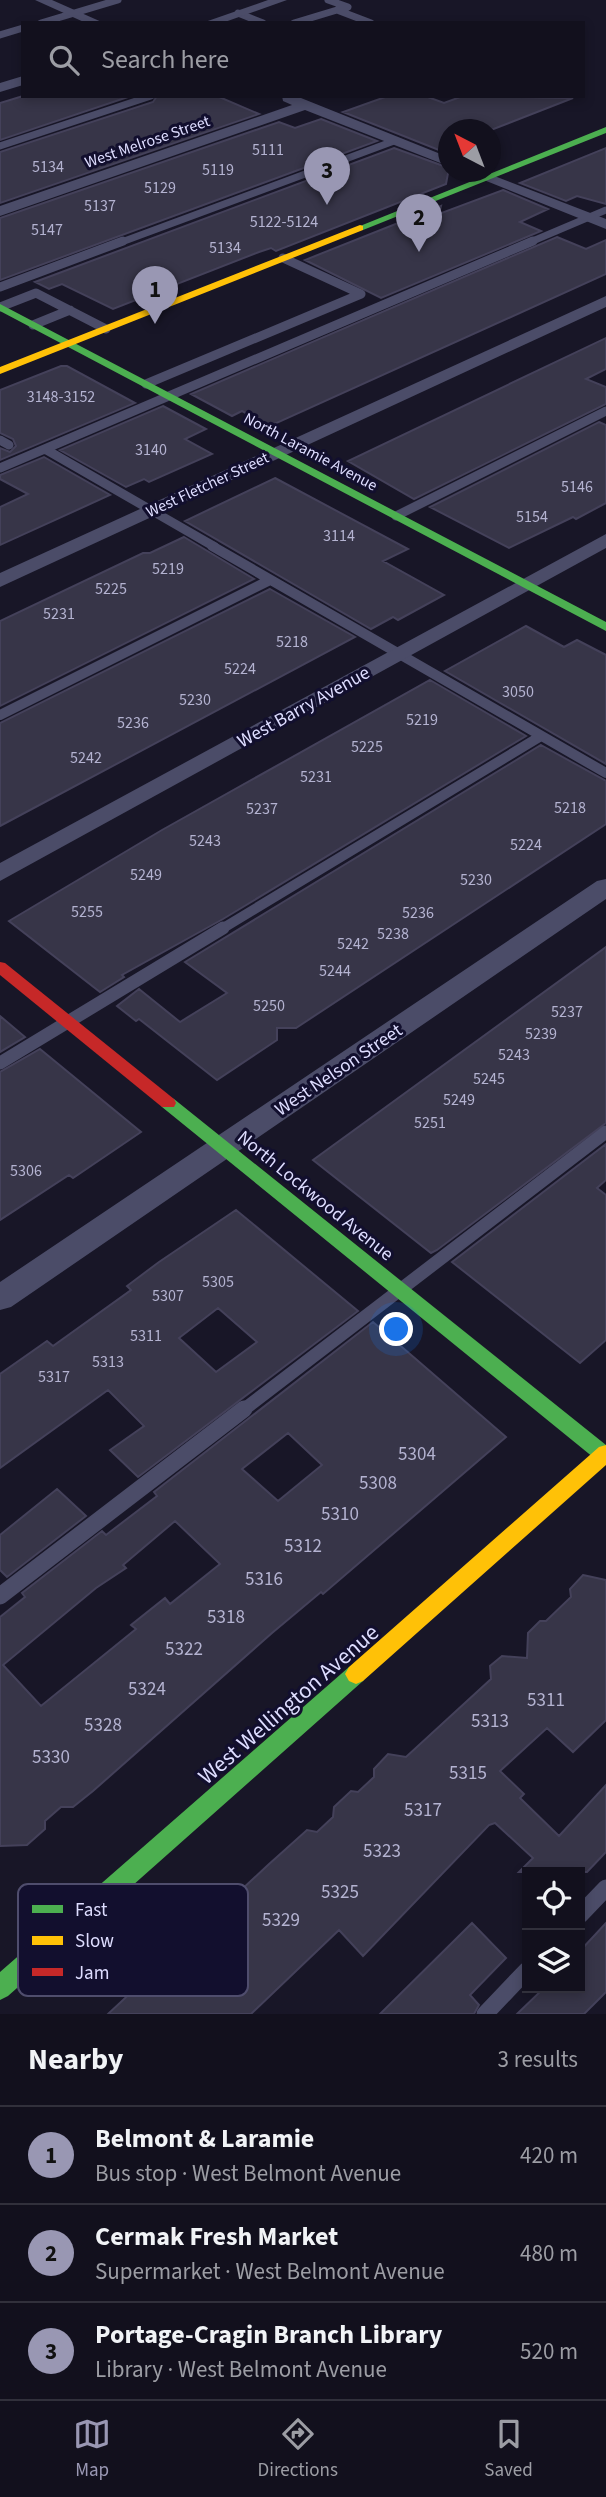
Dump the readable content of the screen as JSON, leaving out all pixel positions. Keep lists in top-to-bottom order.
{
  "streets": {
    "street": [
      "West Melrose Street",
      "North Laramie Avenue",
      "West Fletcher Street",
      "West Barry Avenue",
      "West Nelson Street",
      "North Lockwood Avenue",
      "West Wellington Avenue"
    ]
  },
  "crossings": [
    ["North Laramie Avenue", "West Fletcher Street"],
    ["North Laramie Avenue", "West Barry Avenue"],
    ["West Nelson Street", "North Lockwood Avenue"],
    ["North Lockwood Avenue", "West Wellington Avenue"]
  ],
  "house_numbers": [
    "5111",
    "5134",
    "5119",
    "5129",
    "5137",
    "5122-5124",
    "5147",
    "5134",
    "3148-3152",
    "3140",
    "5146",
    "5154",
    "3114",
    "5219",
    "5225",
    "5231",
    "5218",
    "5224",
    "3050",
    "5230",
    "5219",
    "5236",
    "5225",
    "5242",
    "5231",
    "5218",
    "5237",
    "5243",
    "5224",
    "5249",
    "5230",
    "5255",
    "5236",
    "5238",
    "5242",
    "5244",
    "5250",
    "5237",
    "5239",
    "5243",
    "5245",
    "5249",
    "5251",
    "5306",
    "5305",
    "5307",
    "5311",
    "5313",
    "5317",
    "5304",
    "5308",
    "5310",
    "5312",
    "5316",
    "5318",
    "5322",
    "5324",
    "5311",
    "5313",
    "5328",
    "5330",
    "5315",
    "5317",
    "5323",
    "5325",
    "5329"
  ],
  "legend": ["Fast", "Slow", "Jam"],
  "north": "top left",
  "page": {
    "search": "Search here",
    "pins": ["3", "2", "1"],
    "heading": ["Nearby", "3 results"],
    "list": [
      {
        "mark": "1",
        "name": "Belmont & Laramie",
        "note": "Bus stop · West Belmont Avenue",
        "value": "420 m"
      },
      {
        "mark": "2",
        "name": "Cermak Fresh Market",
        "note": "Supermarket · West Belmont Avenue",
        "value": "480 m"
      },
      {
        "mark": "3",
        "name": "Portage-Cragin Branch Library",
        "note": "Library · West Belmont Avenue",
        "value": "520 m"
      }
    ],
    "nav": ["Map", "Directions", "Saved"]
  }
}
